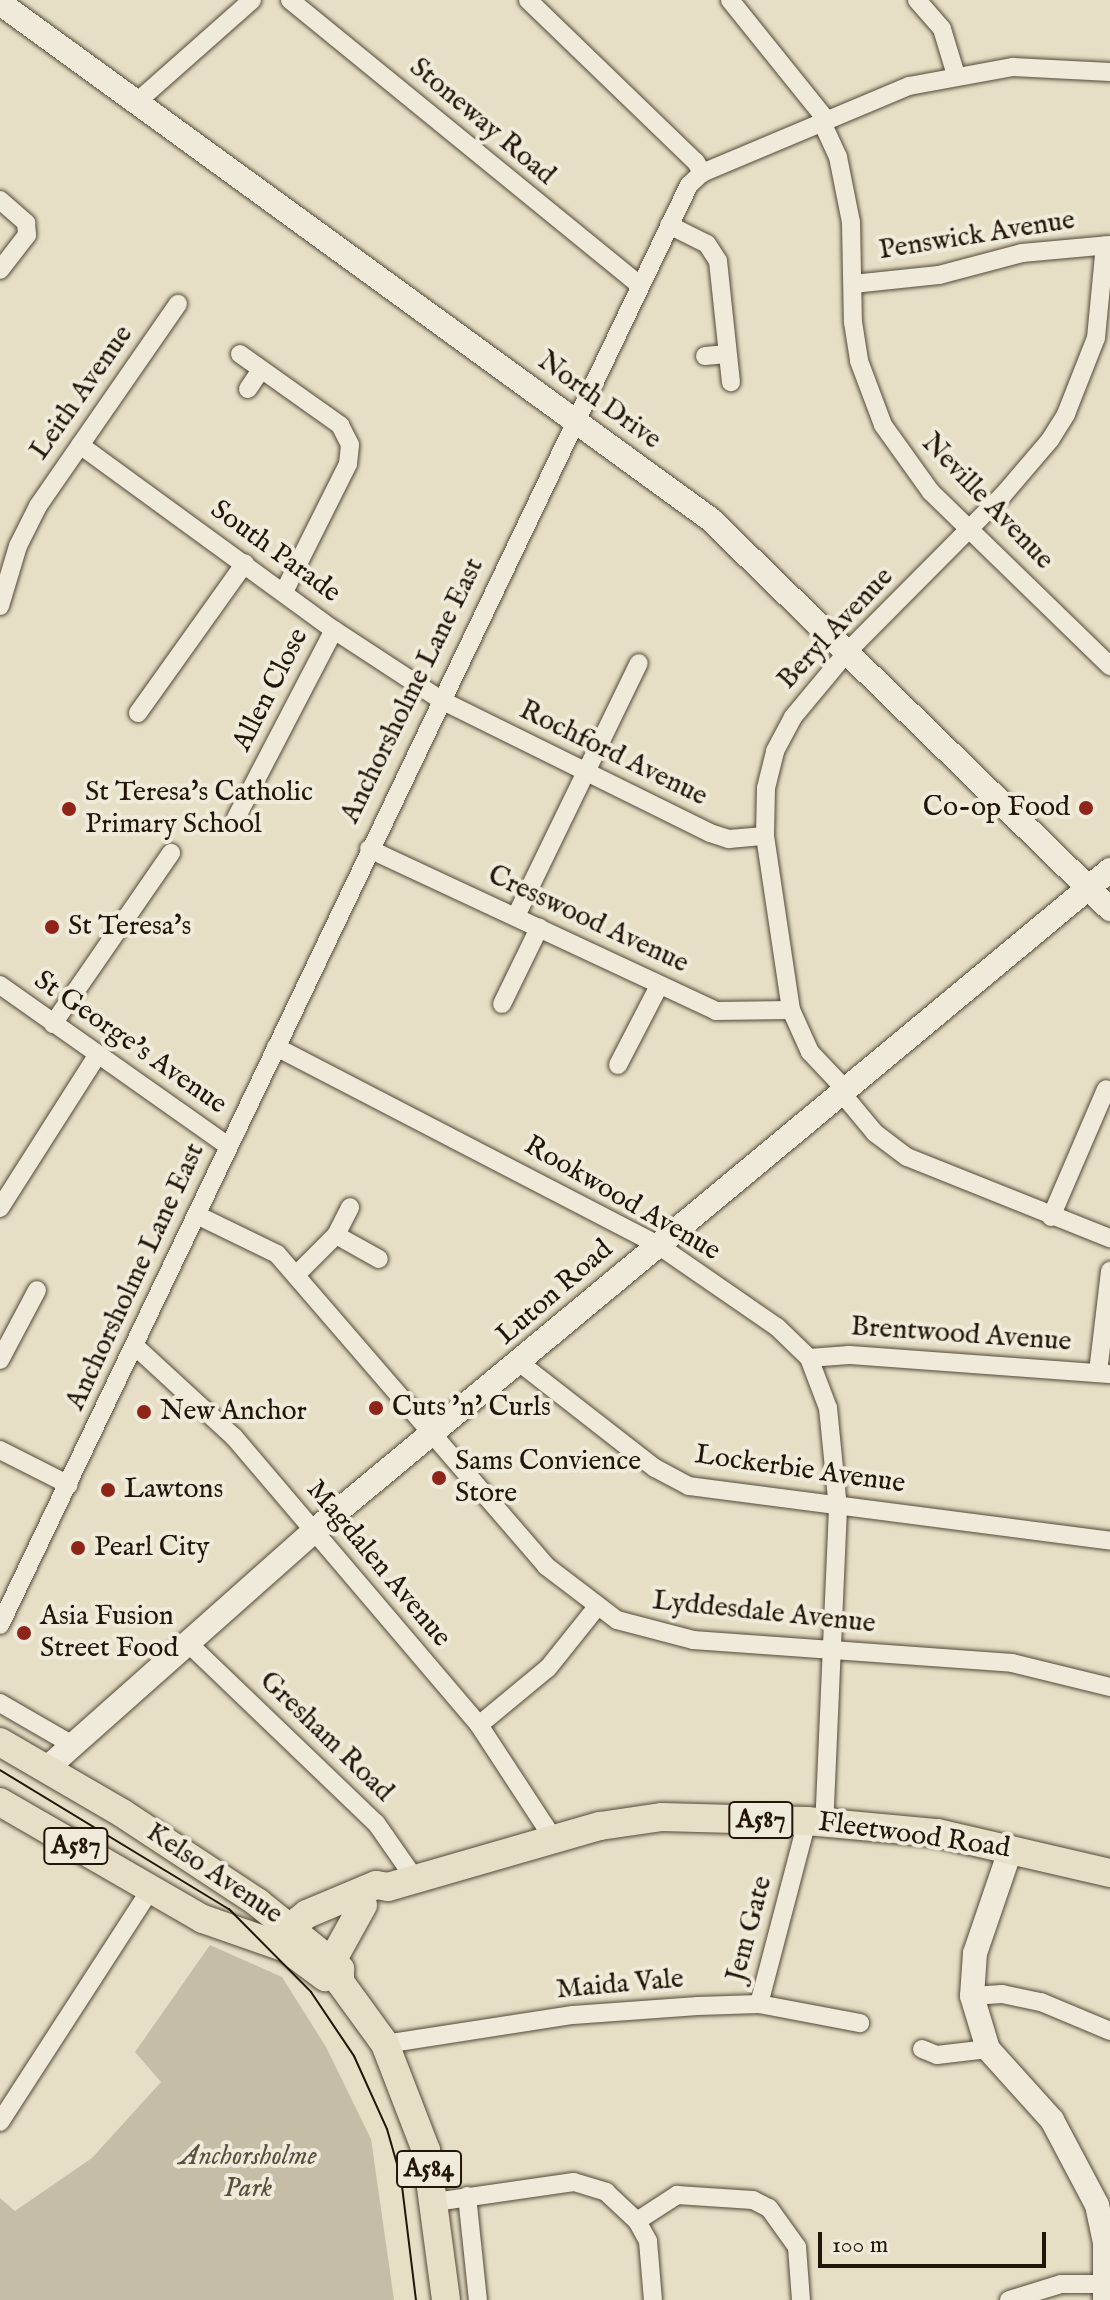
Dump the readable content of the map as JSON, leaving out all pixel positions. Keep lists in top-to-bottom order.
{
  "streets": {
    "main road": [
      "A587",
      "Fleetwood Road",
      "Kelso Avenue",
      "A584"
    ],
    "street": [
      "Stoneway Road",
      "Penswick Avenue",
      "Leith Avenue",
      "North Drive",
      "Neville Avenue",
      "South Parade",
      "Beryl Avenue",
      "Allen Close",
      "Anchorsholme Lane East",
      "Rochford Avenue",
      "Cresswood Avenue",
      "St George's Avenue",
      "Rookwood Avenue",
      "Luton Road",
      "Brentwood Avenue",
      "Lockerbie Avenue",
      "Magdalen Avenue",
      "Lyddesdale Avenue",
      "Gresham Road",
      "Jem Gate",
      "Maida Vale"
    ]
  },
  "crossings": [
    ["Stoneway Road", "Anchorsholme Lane East"],
    ["Penswick Avenue", "Neville Avenue"],
    ["Penswick Avenue", "Beryl Avenue"],
    ["Leith Avenue", "South Parade"],
    ["North Drive", "Beryl Avenue"],
    ["North Drive", "Anchorsholme Lane East"],
    ["North Drive", "Luton Road"],
    ["Neville Avenue", "Beryl Avenue"],
    ["South Parade", "Allen Close"],
    ["South Parade", "Anchorsholme Lane East"],
    ["South Parade", "Rochford Avenue"],
    ["Beryl Avenue", "Rochford Avenue"],
    ["Beryl Avenue", "Cresswood Avenue"],
    ["Beryl Avenue", "Luton Road"],
    ["Anchorsholme Lane East", "Rochford Avenue"],
    ["Anchorsholme Lane East", "Cresswood Avenue"],
    ["Anchorsholme Lane East", "St George's Avenue"],
    ["Anchorsholme Lane East", "Rookwood Avenue"],
    ["Anchorsholme Lane East", "Magdalen Avenue"],
    ["Anchorsholme Lane East", "Lyddesdale Avenue"],
    ["Rookwood Avenue", "Luton Road"],
    ["Rookwood Avenue", "Brentwood Avenue"],
    ["Rookwood Avenue", "Lockerbie Avenue"],
    ["Rookwood Avenue", "Lyddesdale Avenue"],
    ["Rookwood Avenue", "Fleetwood Road"],
    ["Rookwood Avenue", "Jem Gate"],
    ["Luton Road", "Lockerbie Avenue"],
    ["Luton Road", "Magdalen Avenue"],
    ["Luton Road", "Lyddesdale Avenue"],
    ["Luton Road", "Gresham Road"],
    ["Luton Road", "Kelso Avenue"],
    ["Magdalen Avenue", "Fleetwood Road"],
    ["Gresham Road", "Fleetwood Road"],
    ["A587", "Fleetwood Road"],
    ["A587", "Kelso Avenue"],
    ["A587", "A584"],
    ["Fleetwood Road", "Kelso Avenue"],
    ["Fleetwood Road", "Jem Gate"],
    ["Fleetwood Road", "A584"],
    ["Kelso Avenue", "A584"],
    ["Jem Gate", "Maida Vale"],
    ["Maida Vale", "A584"]
  ],
  "parks": ["Anchorsholme Park"],
  "places": [
    "Co-op Food",
    "St Teresa's Catholic Primary School",
    "St Teresa's",
    "Cuts 'n' Curls",
    "New Anchor",
    "Sams Convience Store",
    "Lawtons",
    "Pearl City",
    "Asia Fusion Street Food"
  ],
  "scale_bar": "100 m"
}
